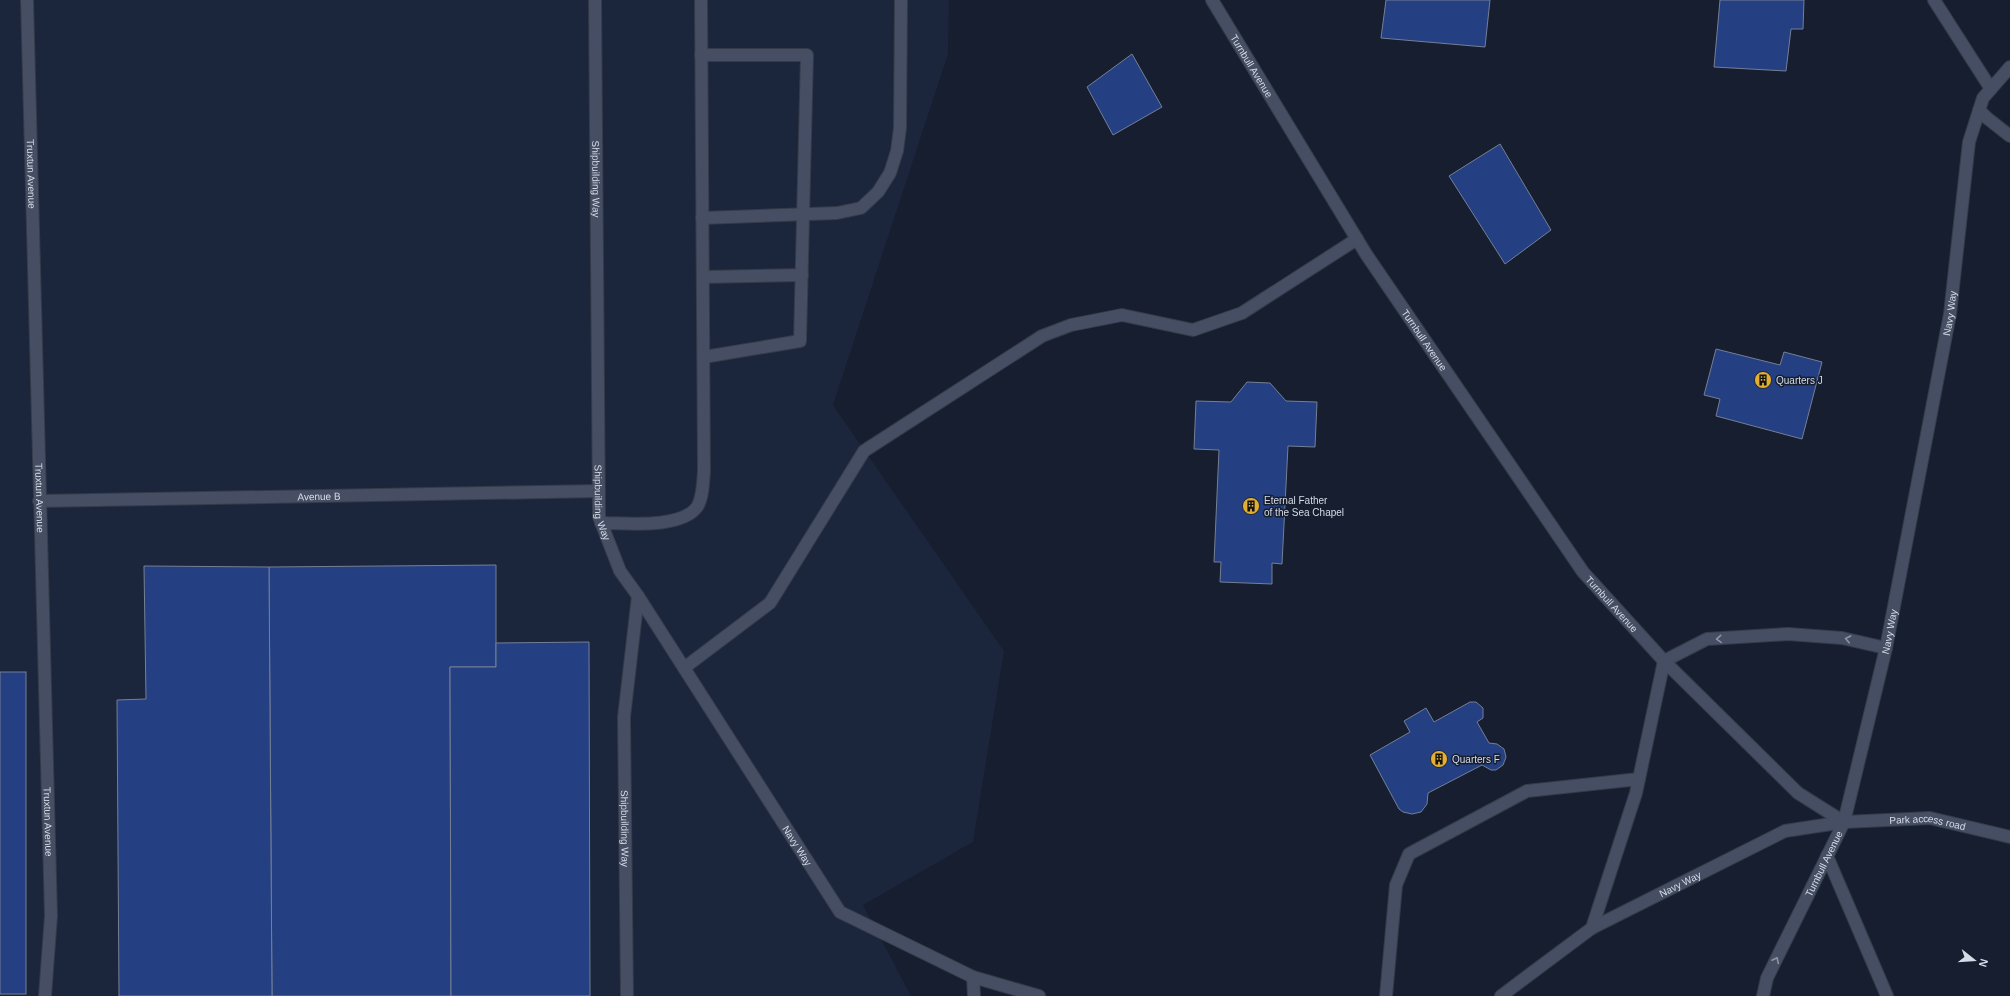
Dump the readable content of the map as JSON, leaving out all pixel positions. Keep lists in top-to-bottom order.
{
  "streets": {
    "street": [
      "Turnbull Avenue",
      "Truxtun Avenue",
      "Shipbuilding Way",
      "Navy Way",
      "Avenue B",
      "Park access road"
    ]
  },
  "crossings": [
    ["Turnbull Avenue", "Navy Way"],
    ["Turnbull Avenue", "Park access road"],
    ["Truxtun Avenue", "Avenue B"],
    ["Shipbuilding Way", "Navy Way"],
    ["Shipbuilding Way", "Avenue B"],
    ["Navy Way", "Park access road"]
  ],
  "places": {
    "building": ["Quarters J", "Eternal Father of the Sea Chapel", "Quarters F"]
  },
  "north": "right"
}
